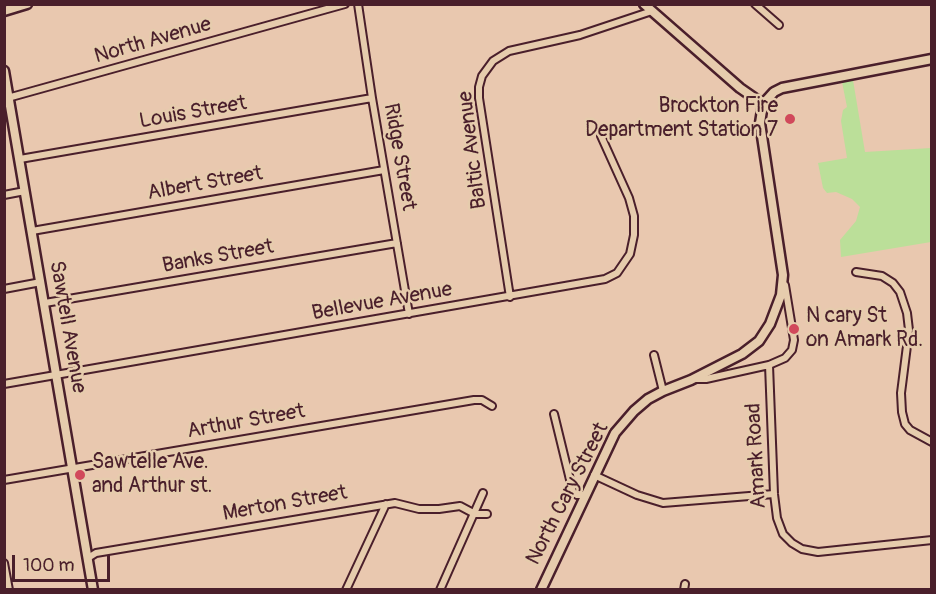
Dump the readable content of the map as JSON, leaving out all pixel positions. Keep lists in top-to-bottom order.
{
  "streets": {
    "street": [
      "North Avenue",
      "Louis Street",
      "Baltic Avenue",
      "Ridge Street",
      "Albert Street",
      "Banks Street",
      "Bellevue Avenue",
      "Sawtell Avenue",
      "Arthur Street",
      "Amark Road",
      "North Cary Street",
      "Merton Street"
    ]
  },
  "crossings": [
    ["North Avenue", "Sawtell Avenue"],
    ["Louis Street", "Ridge Street"],
    ["Louis Street", "Sawtell Avenue"],
    ["Baltic Avenue", "Bellevue Avenue"],
    ["Ridge Street", "Albert Street"],
    ["Ridge Street", "Banks Street"],
    ["Ridge Street", "Bellevue Avenue"],
    ["Albert Street", "Sawtell Avenue"],
    ["Banks Street", "Sawtell Avenue"],
    ["Bellevue Avenue", "Sawtell Avenue"],
    ["Sawtell Avenue", "Arthur Street"],
    ["Sawtell Avenue", "Merton Street"],
    ["Amark Road", "North Cary Street"]
  ],
  "places": ["Brockton Fire Department Station 7", "N cary St on Amark Rd.", "Sawtelle Ave. and Arthur st."],
  "scale_bar": "100 m"
}
